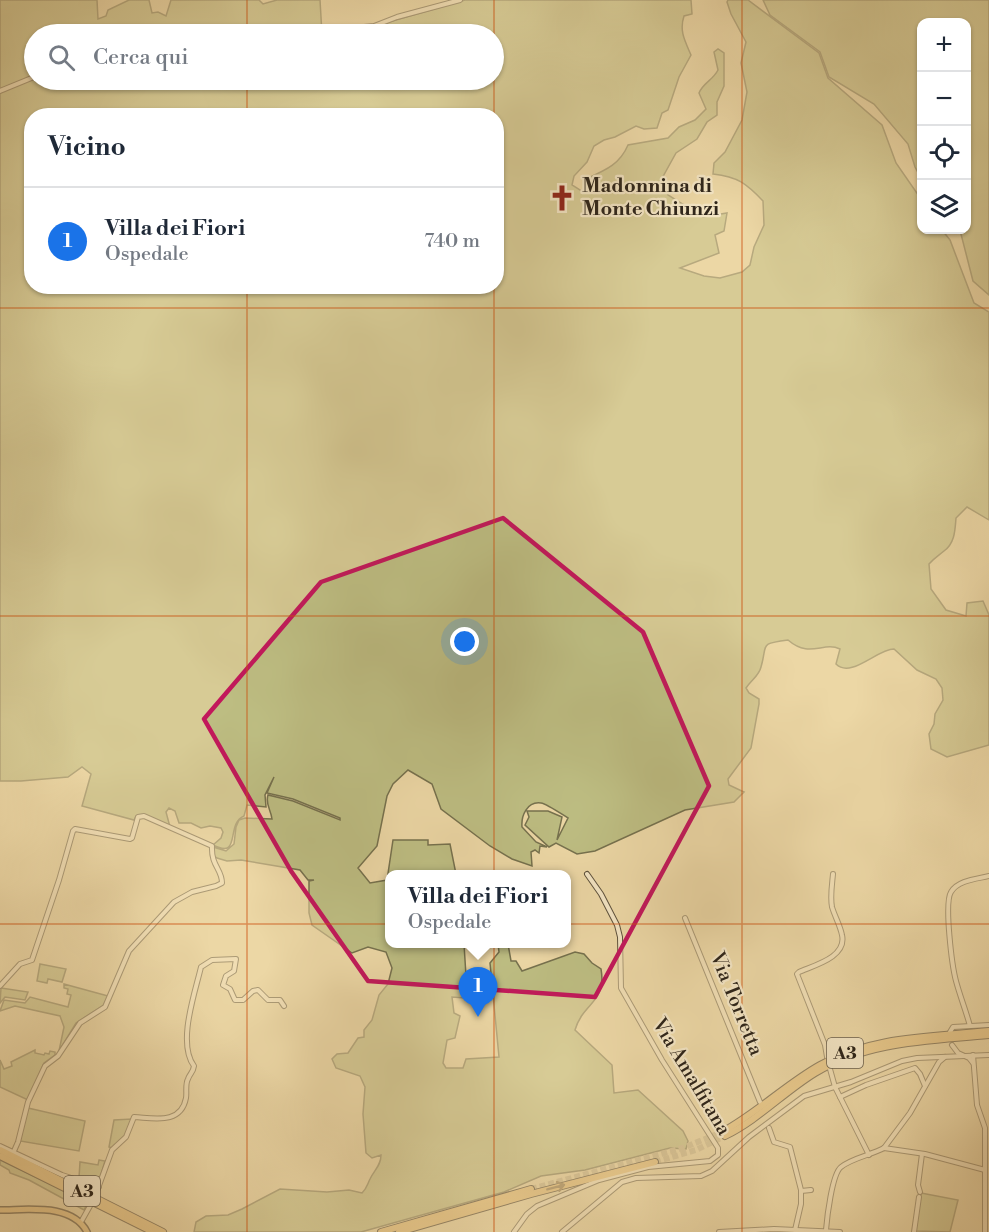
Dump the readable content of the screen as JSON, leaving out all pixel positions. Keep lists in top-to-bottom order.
{
  "streets": {
    "highway": ["A3"],
    "street": ["Via Torretta", "Via Amalfitana"]
  },
  "places": {
    "church": ["Madonnina di Monte Chiunzi"]
  },
  "page": {
    "map_buttons": ["+", "−"],
    "search": "Cerca qui",
    "heading": "Vicino",
    "list": [
      {
        "mark": "1",
        "name": "Villa dei Fiori",
        "note": "Ospedale",
        "value": "740 m"
      }
    ],
    "popup": ["Villa dei Fiori", "Ospedale"],
    "pins": "1"
  }
}
